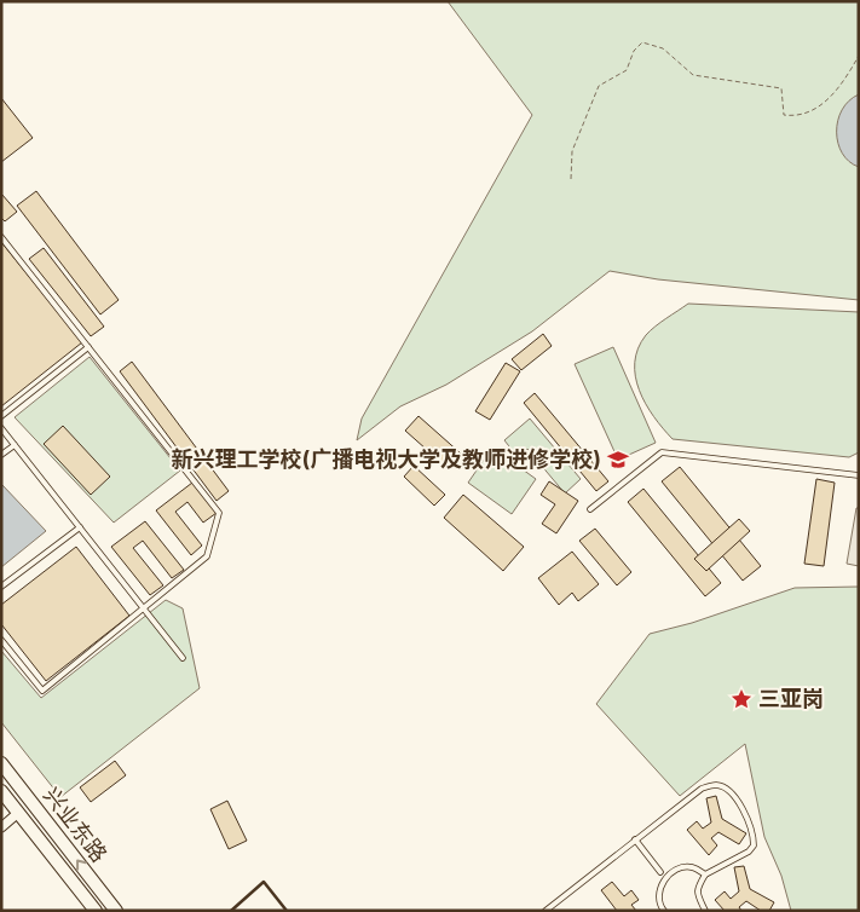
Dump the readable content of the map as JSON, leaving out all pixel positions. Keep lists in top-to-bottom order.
{
  "streets": {
    "street": ["兴业东路"]
  },
  "places": {
    "school or university": ["新兴理工学校(广播电视大学及教师进修学校)"],
    "place": ["三亚岗"]
  }
}
